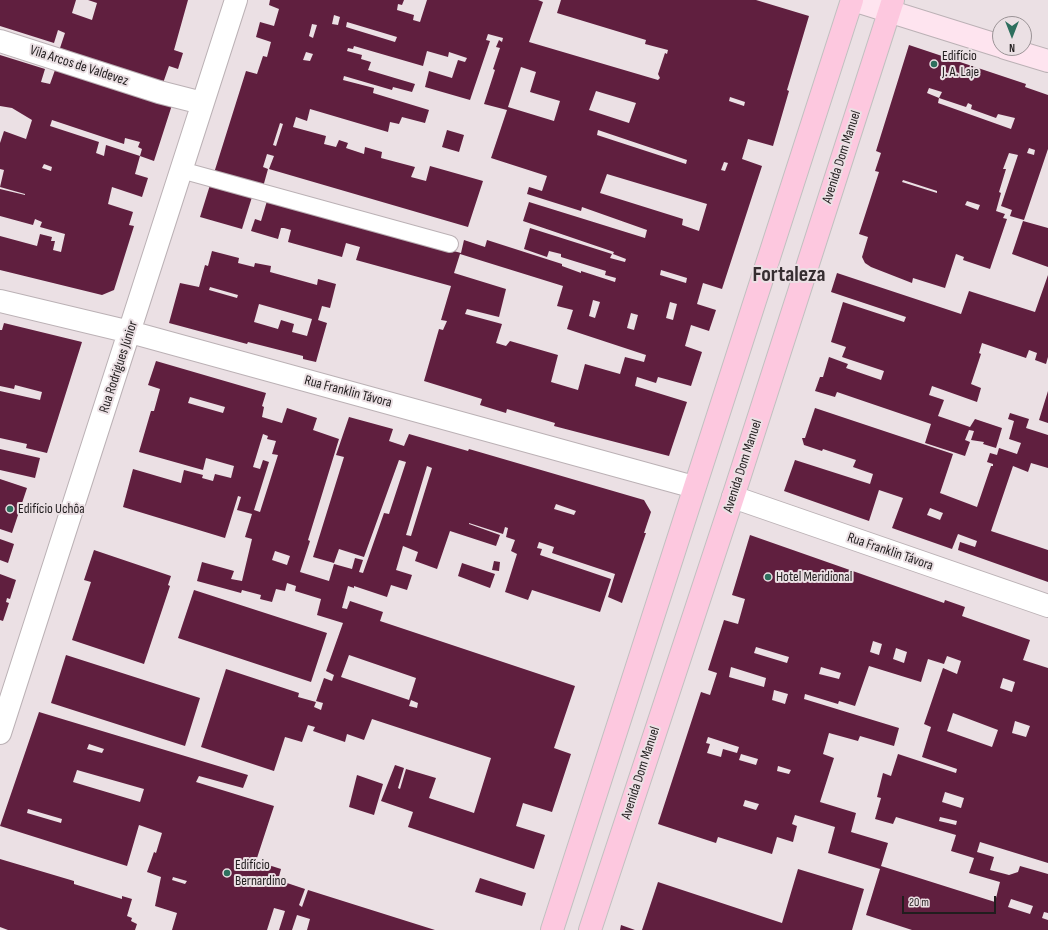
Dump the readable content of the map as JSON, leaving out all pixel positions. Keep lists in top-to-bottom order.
{
  "streets": {
    "main road": ["Avenida Dom Manuel"],
    "street": ["Vila Arcos de Valdevez", "Rua Rodrigues Júnior", "Rua Franklin Távora"]
  },
  "crossings": [
    ["Vila Arcos de Valdevez", "Rua Rodrigues Júnior"],
    ["Avenida Dom Manuel", "Rua Franklin Távora"],
    ["Rua Rodrigues Júnior", "Rua Franklin Távora"]
  ],
  "districts": ["Fortaleza"],
  "places": [
    "Edifício J. A. Laje",
    "Edifício Uchôa",
    "Hotel Meridional",
    "Edifício Bernardino"
  ],
  "scale_bar": "20 m",
  "north": "bottom"
}
